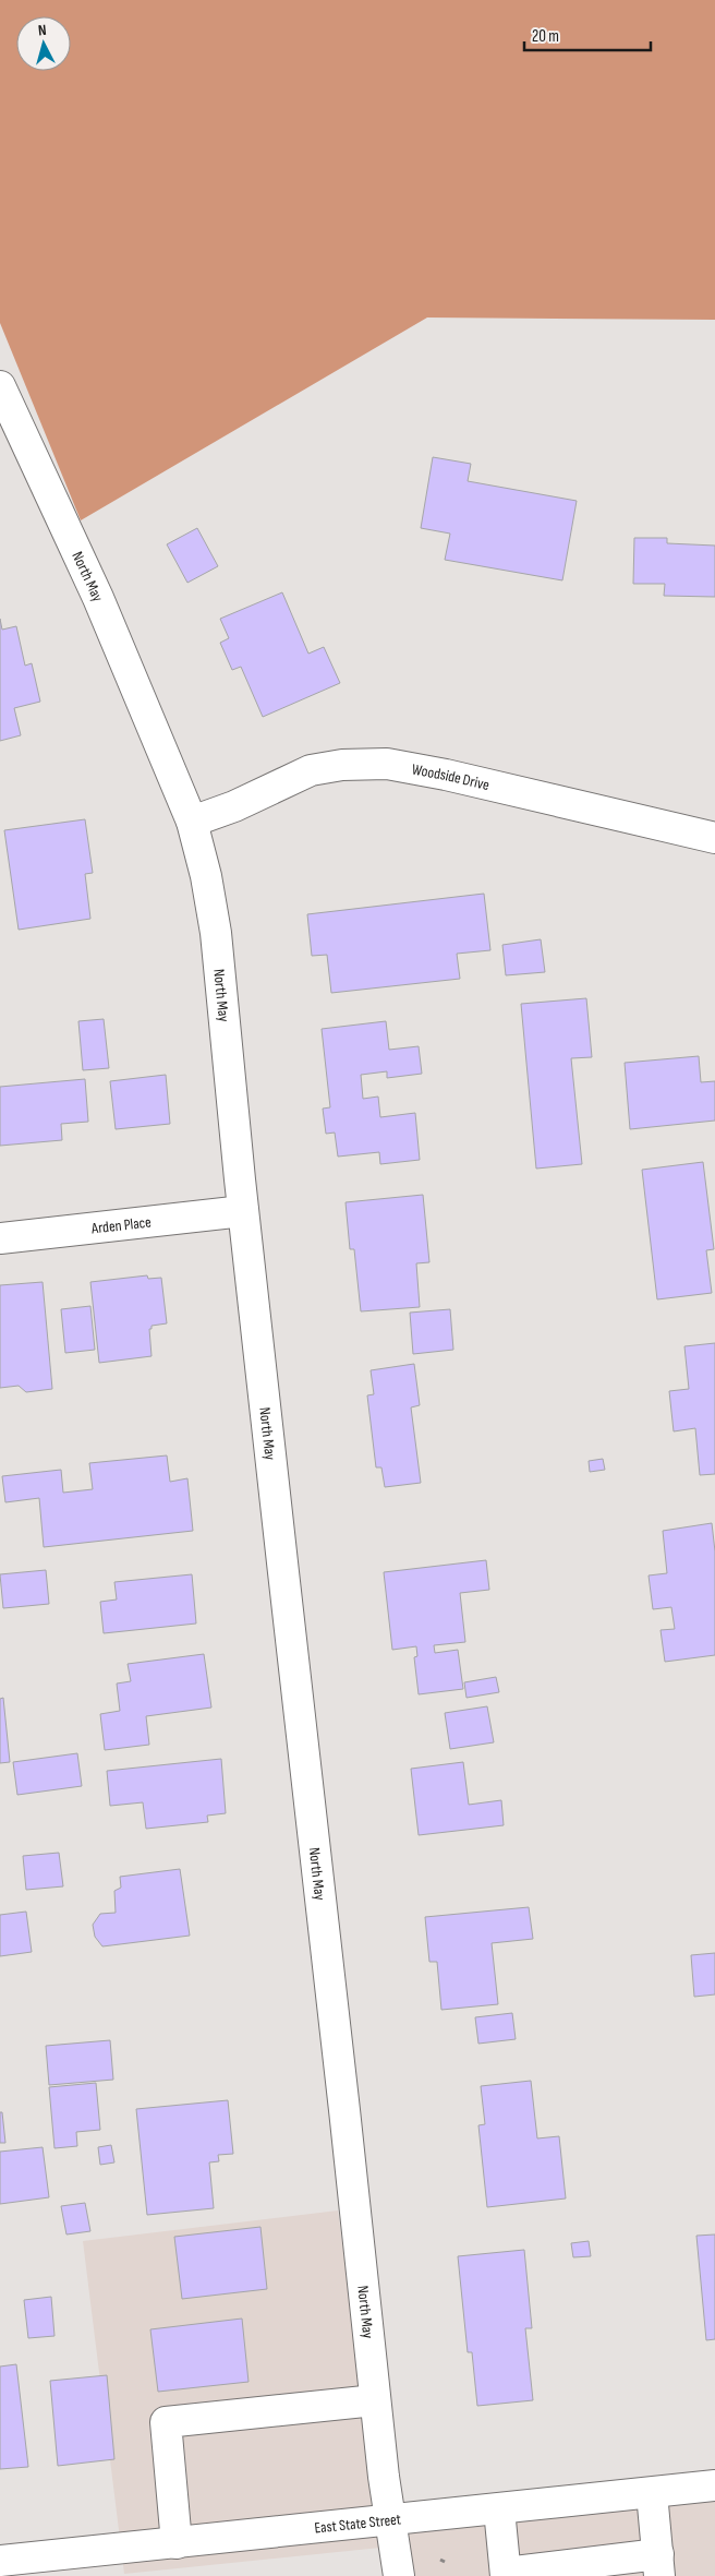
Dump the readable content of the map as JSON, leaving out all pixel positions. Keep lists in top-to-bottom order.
{
  "streets": {
    "street": [
      "North May",
      "Woodside Drive",
      "Arden Place",
      "East State Street"
    ]
  },
  "crossings": [
    ["North May", "Woodside Drive"],
    ["North May", "Arden Place"],
    ["North May", "East State Street"]
  ],
  "scale_bar": "20 m",
  "north": "top"
}
